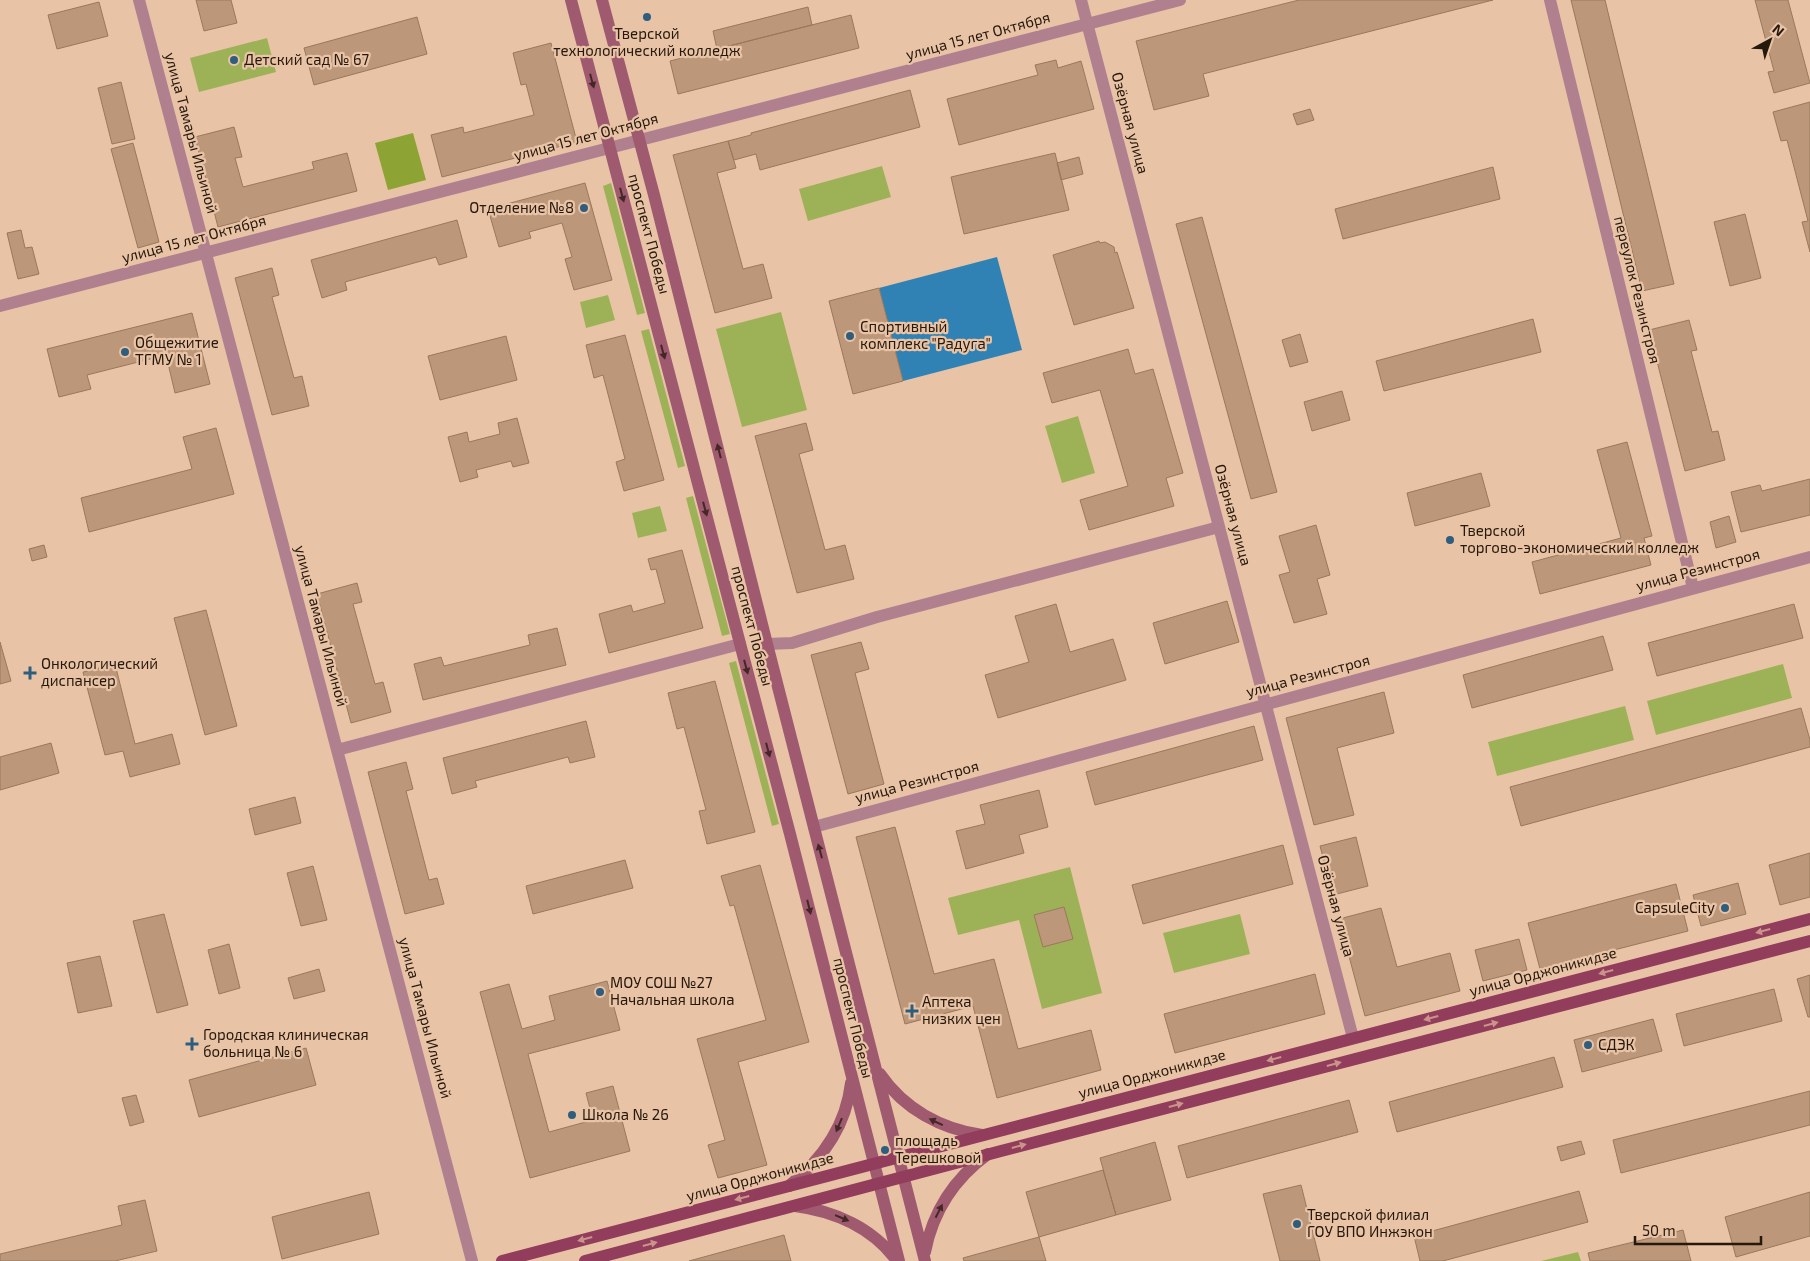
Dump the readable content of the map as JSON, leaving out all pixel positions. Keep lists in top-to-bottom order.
{
  "streets": {
    "main road": ["проспект Победы", "улица Орджоникидзе"],
    "street": [
      "улица 15 лет Октября",
      "Озёрная улица",
      "улица Тамары Ильиной",
      "переулок Резинстроя",
      "улица Резинстроя"
    ]
  },
  "crossings": [
    ["улица 15 лет Октября", "Озёрная улица"],
    ["улица 15 лет Октября", "улица Тамары Ильиной"],
    ["улица 15 лет Октября", "проспект Победы"],
    ["Озёрная улица", "улица Резинстроя"],
    ["Озёрная улица", "улица Орджоникидзе"],
    ["проспект Победы", "улица Резинстроя"],
    ["проспект Победы", "улица Орджоникидзе"],
    ["переулок Резинстроя", "улица Резинстроя"]
  ],
  "places": {
    "other": [
      "Тверской технологический колледж",
      "Детский сад № 67",
      "Отделение №8",
      "Спортивный комплекс \"Радуга\"",
      "Общежитие ТГМУ № 1",
      "Тверской торгово-экономический колледж",
      "CapsuleCity",
      "МОУ СОШ №27 Начальная школа",
      "СДЭК",
      "Школа № 26",
      "площадь Терешковой",
      "Тверской филиал ГОУ ВПО Инжэкон"
    ],
    "health": ["Онкологический диспансер", "Аптека низких цен", "Городская клиническая больница № 6"]
  },
  "scale_bar": "50 m",
  "north": "top right"
}
